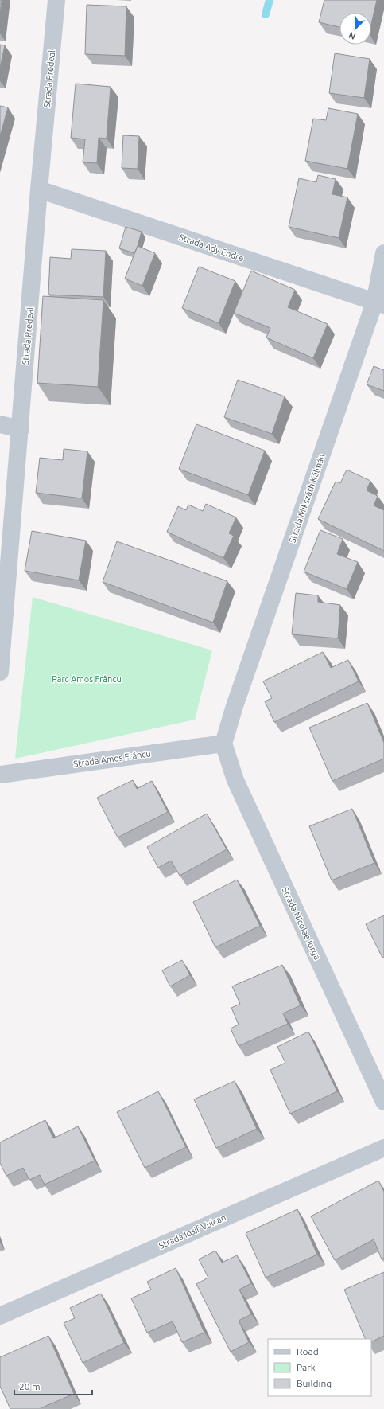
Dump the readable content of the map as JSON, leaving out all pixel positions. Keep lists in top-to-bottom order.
{
  "streets": {
    "street": [
      "Strada Predeal",
      "Strada Ady Endre",
      "Strada Mikszáth Kálmán",
      "Strada Amos Frâncu",
      "Strada Nicolae Iorga",
      "Strada Iosif Vulcan"
    ]
  },
  "crossings": [
    ["Strada Predeal", "Strada Ady Endre"],
    ["Strada Ady Endre", "Strada Mikszáth Kálmán"],
    ["Strada Mikszáth Kálmán", "Strada Amos Frâncu"],
    ["Strada Mikszáth Kálmán", "Strada Nicolae Iorga"],
    ["Strada Amos Frâncu", "Strada Nicolae Iorga"]
  ],
  "parks": ["Parc Amos Frâncu"],
  "legend": ["Road", "Park", "Building"],
  "scale_bar": "20 m",
  "north": "bottom left"
}
